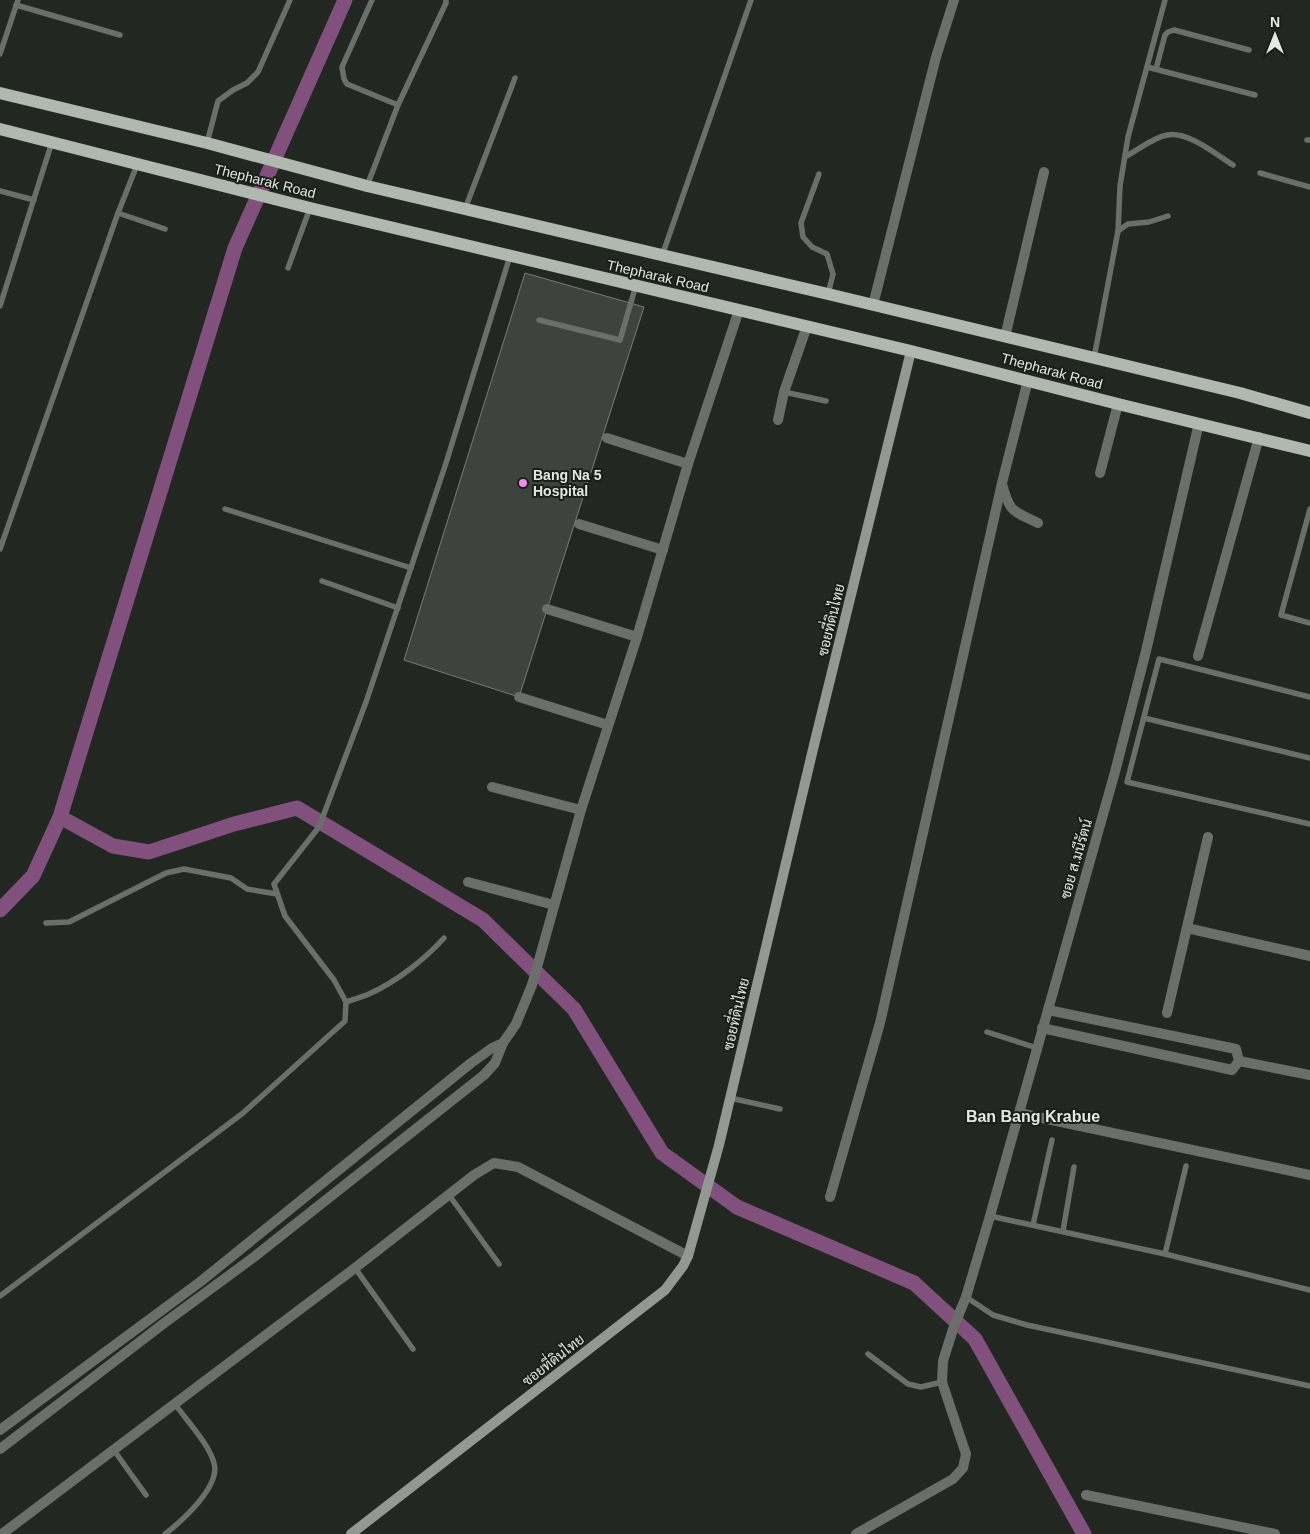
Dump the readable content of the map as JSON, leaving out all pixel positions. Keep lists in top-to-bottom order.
{
  "streets": {
    "main road": ["Thepharak Road"],
    "street": ["ซอยที่ดินไทย", "ซอย ส.มนีรัตน์"]
  },
  "crossings": [
    ["Thepharak Road", "ซอยที่ดินไทย"],
    ["Thepharak Road", "ซอย ส.มนีรัตน์"]
  ],
  "districts": ["Ban Bang Krabue"],
  "places": ["Bang Na 5 Hospital"],
  "north": "top"
}
